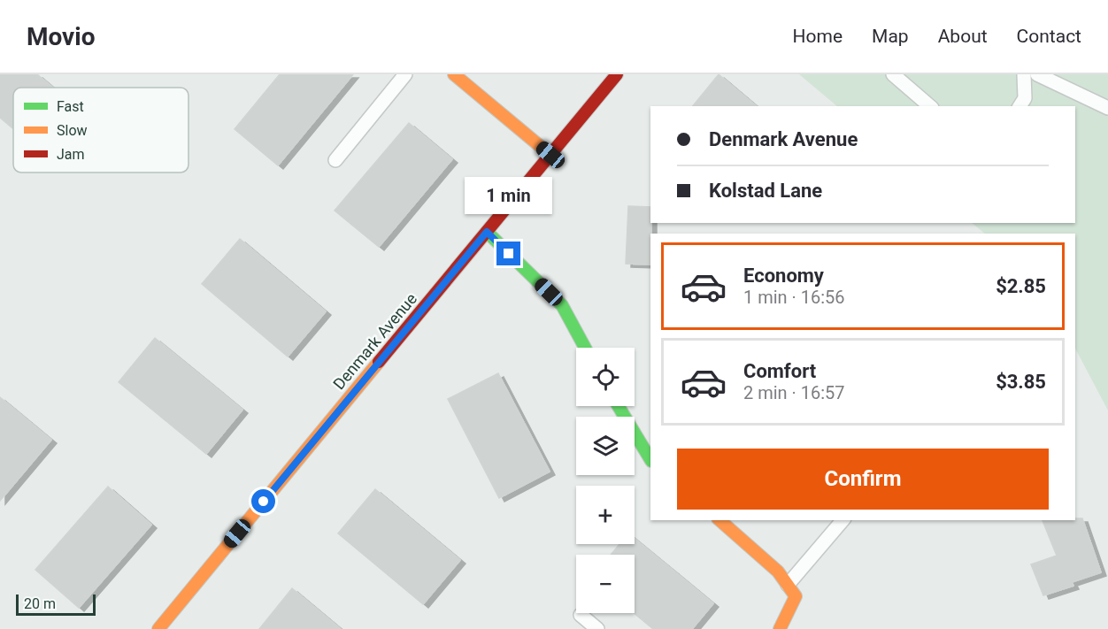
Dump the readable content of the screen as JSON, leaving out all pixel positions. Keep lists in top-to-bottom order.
{
  "streets": {
    "street": ["Denmark Avenue"]
  },
  "legend": ["Fast", "Slow", "Jam"],
  "scale_bar": "20 m",
  "page": {
    "header": "Movio",
    "nav": [
      "Home",
      "Map",
      "About",
      "Contact"
    ],
    "banner": ["Denmark Avenue", "Kolstad Lane"],
    "bubble": "1 min",
    "list": [
      {
        "name": "Economy",
        "note": "1 min · 16:56",
        "value": "$2.85"
      },
      {
        "name": "Comfort",
        "note": "2 min · 16:57",
        "value": "$3.85"
      }
    ],
    "map_buttons": ["+", "−"],
    "buttons": "Confirm",
    "scale": "20 m"
  }
}
